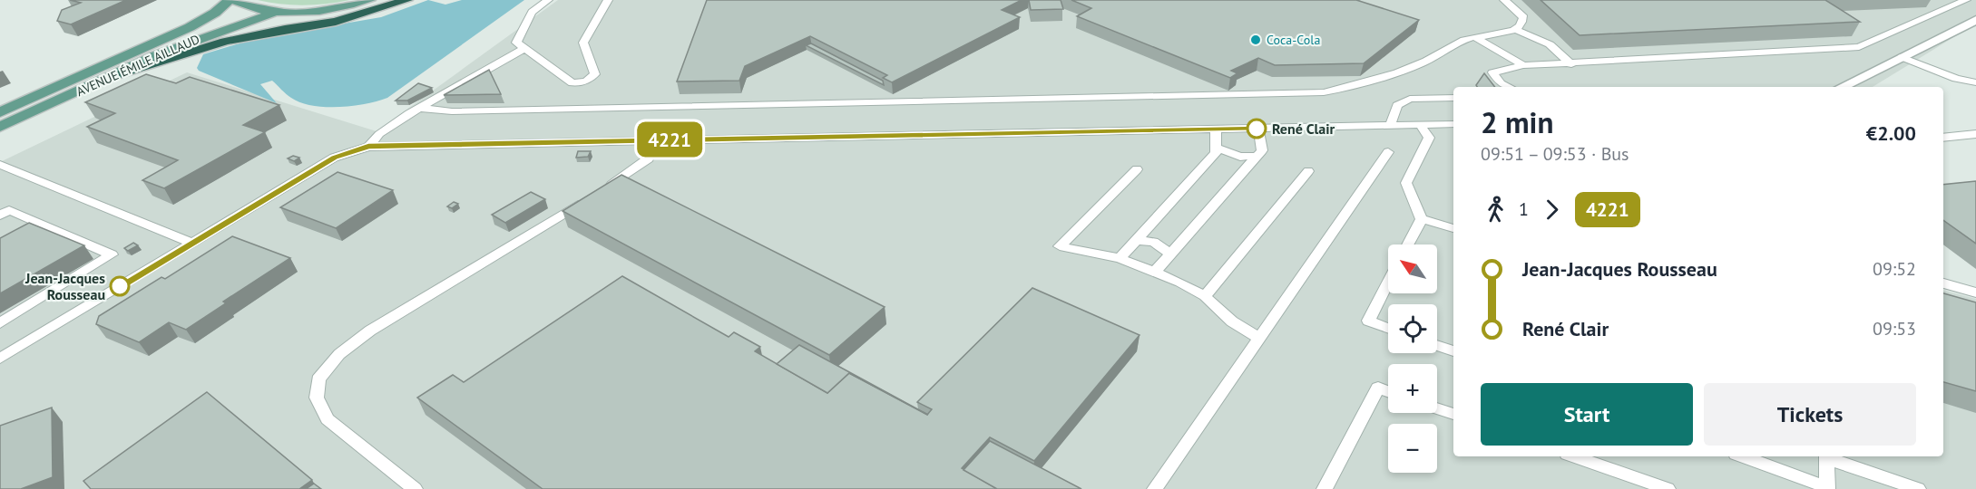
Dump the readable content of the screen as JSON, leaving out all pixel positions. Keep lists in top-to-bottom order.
{
  "streets": {
    "main road": ["AVENUE ÉMILE AILLAUD"]
  },
  "places": ["Coca-Cola", "René Clair", "Jean-Jacques Rousseau"],
  "lines": ["bus line 4221"],
  "north": "top left",
  "page": {
    "on_map": "4221",
    "heading": ["2 min", "09:51 – 09:53 · Bus", "€2.00"],
    "legs": ["1", "4221"],
    "list": [
      {
        "name": "Jean-Jacques Rousseau",
        "value": "09:52"
      },
      {
        "name": "René Clair",
        "value": "09:53"
      }
    ],
    "map_buttons": ["+", "−"],
    "buttons": ["Start", "Tickets"]
  }
}
